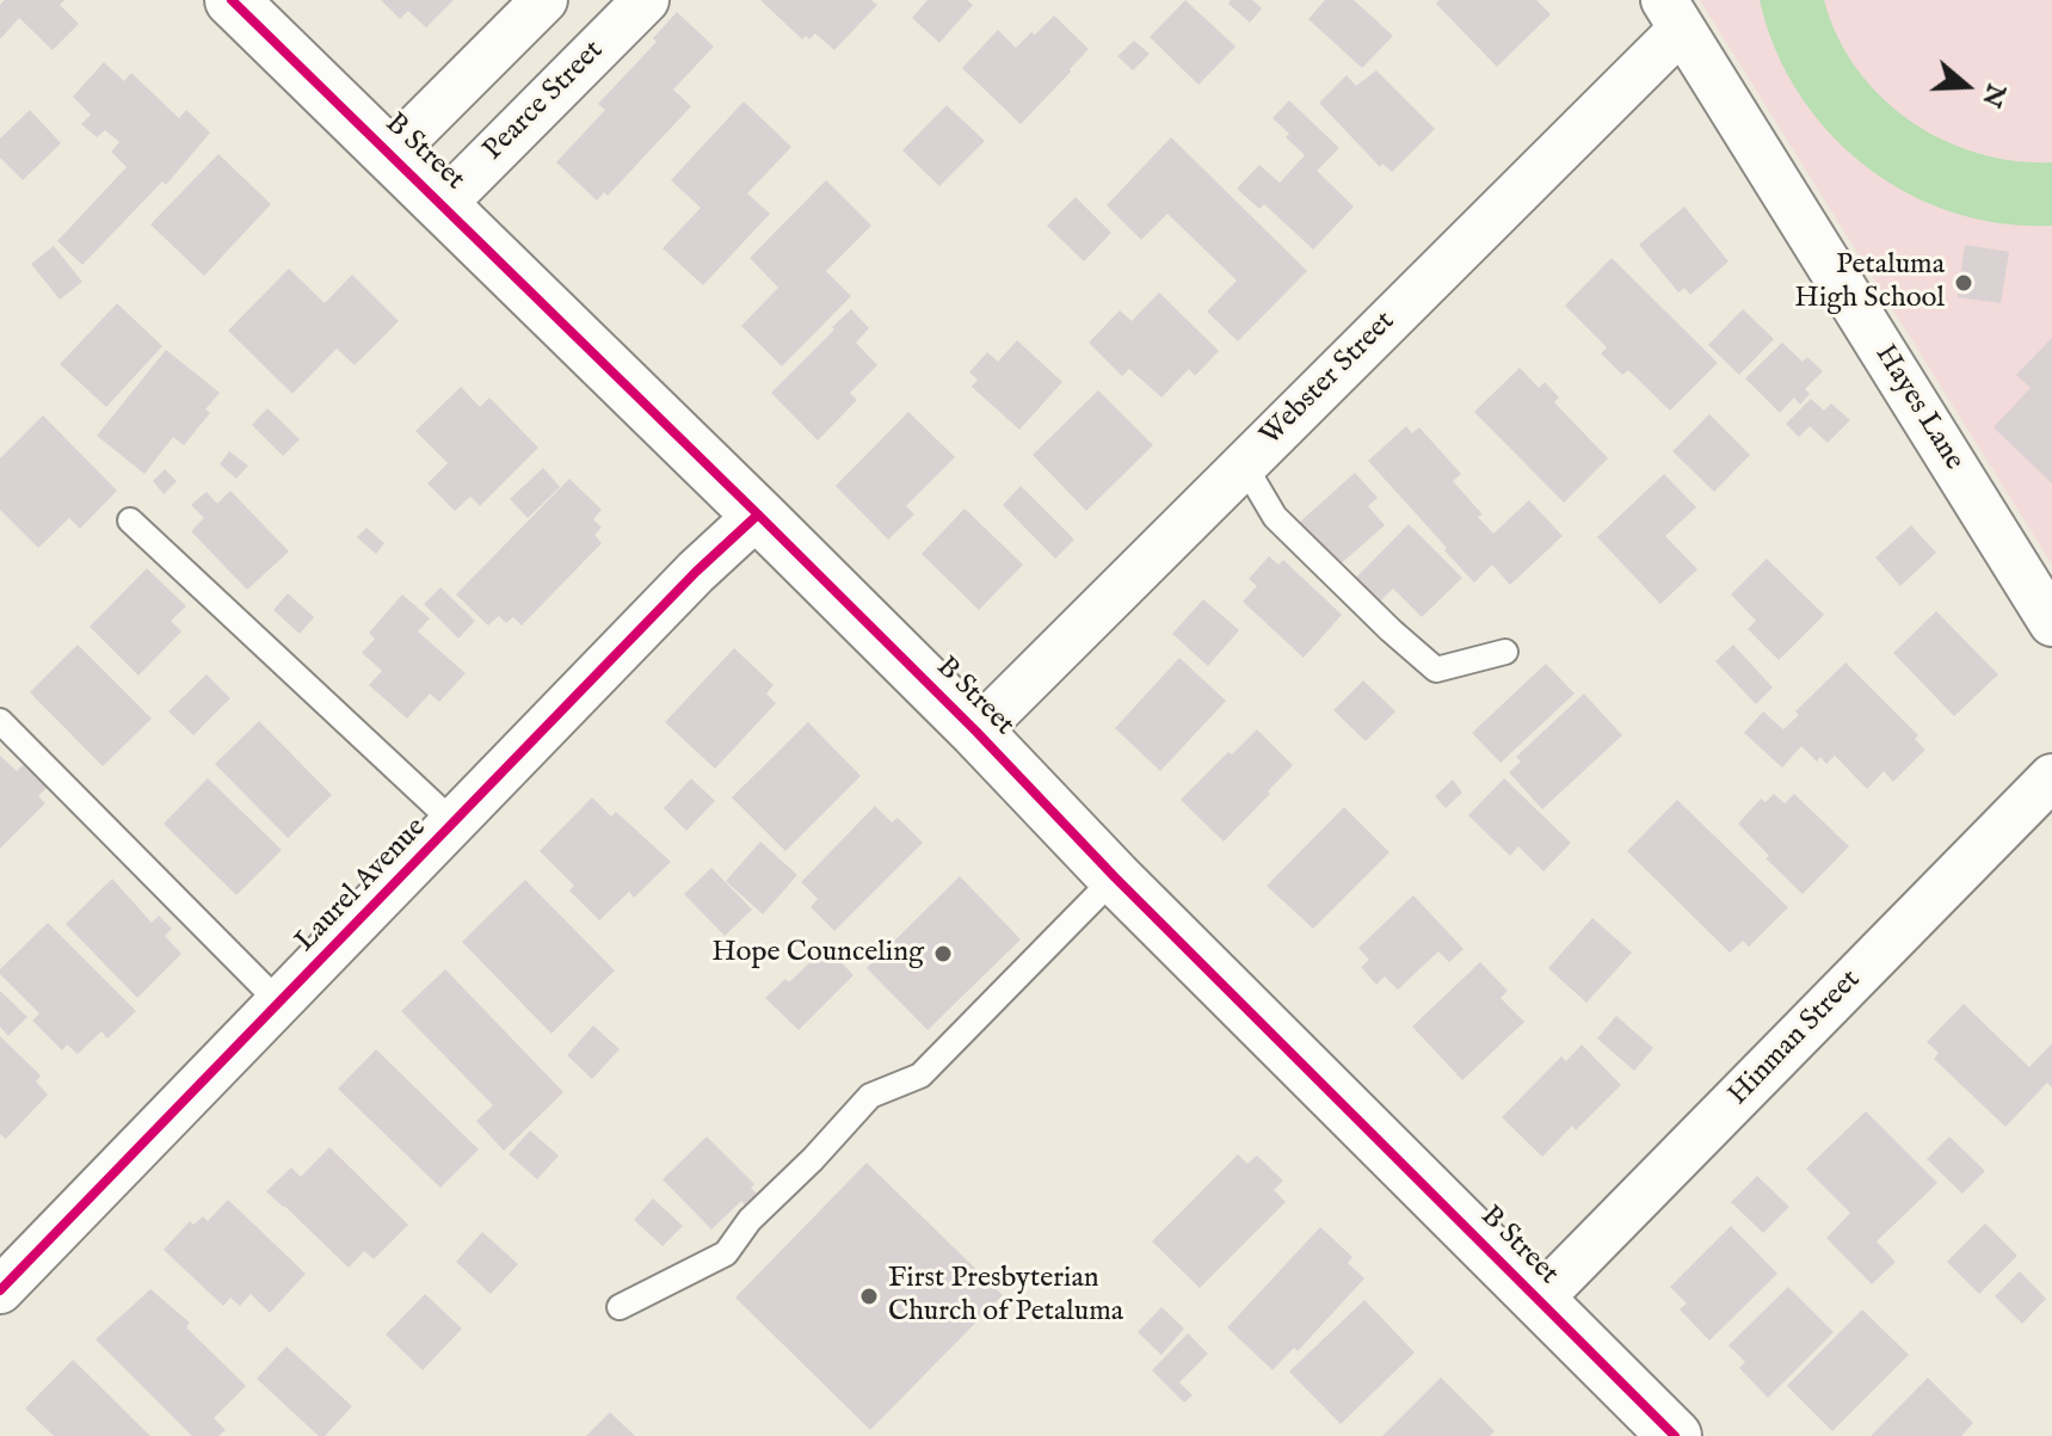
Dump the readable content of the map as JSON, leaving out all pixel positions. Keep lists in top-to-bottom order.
{
  "streets": {
    "street": [
      "Pearce Street",
      "B Street",
      "Webster Street",
      "Hayes Lane",
      "Laurel Avenue",
      "Hinman Street"
    ]
  },
  "crossings": [
    ["Pearce Street", "B Street"],
    ["B Street", "Webster Street"],
    ["B Street", "Laurel Avenue"],
    ["B Street", "Hinman Street"],
    ["Webster Street", "Hayes Lane"]
  ],
  "places": ["Petaluma High School", "Hope Counceling", "First Presbyterian Church of Petaluma"],
  "north": "right"
}
